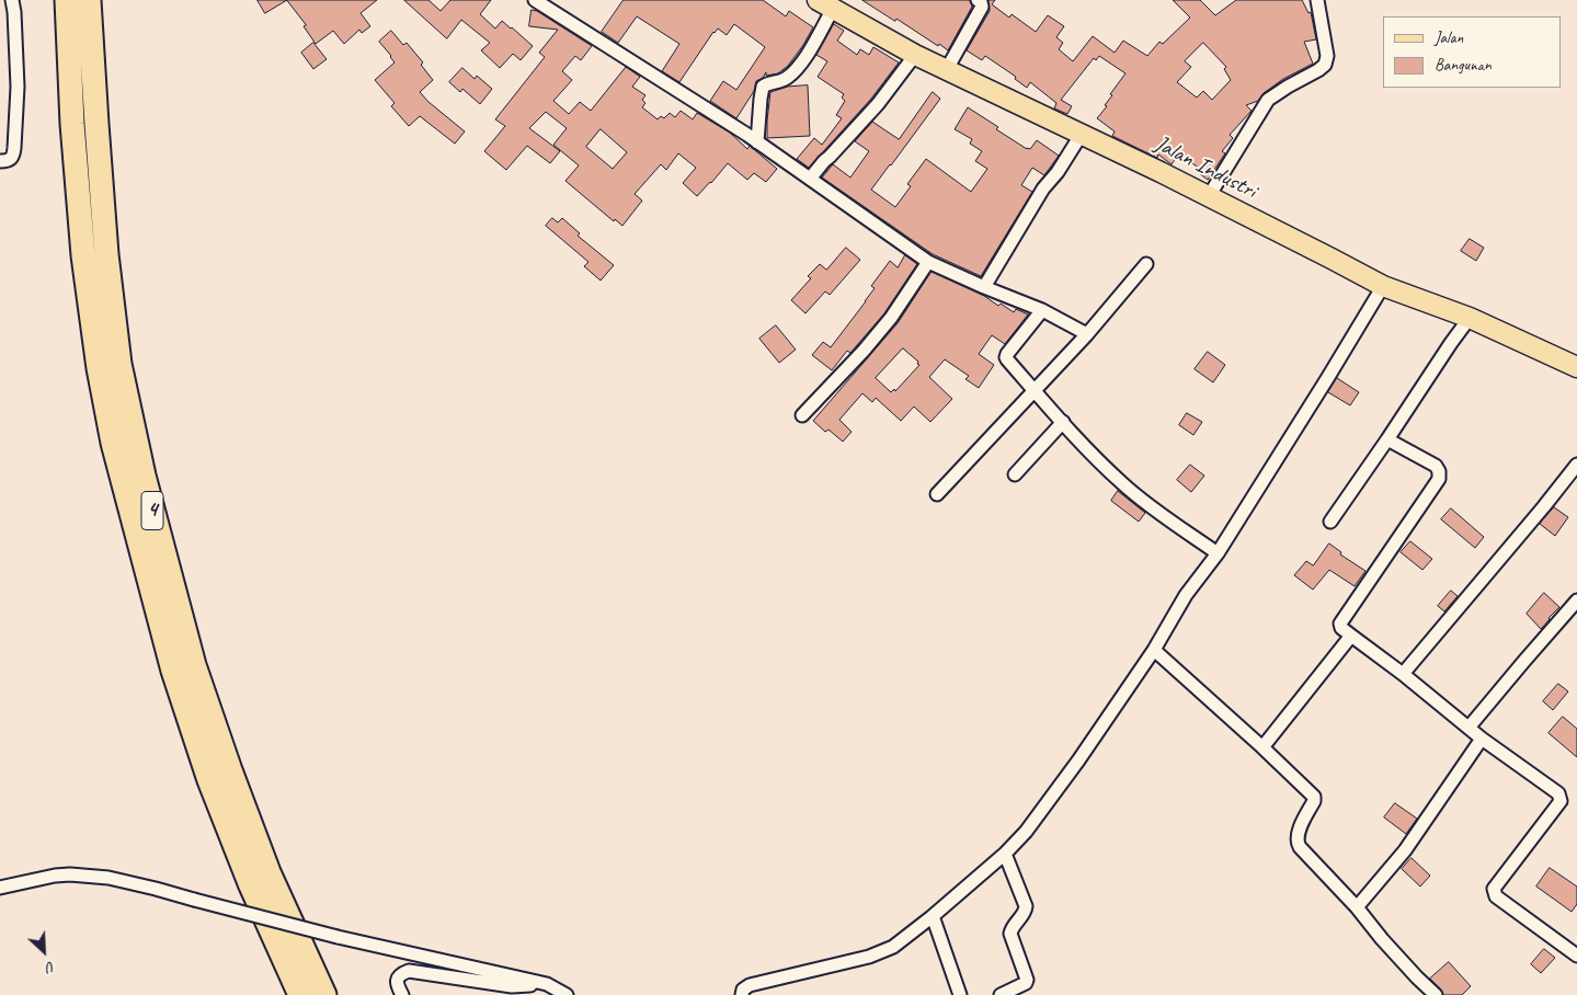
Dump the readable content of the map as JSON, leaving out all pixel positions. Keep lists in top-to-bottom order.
{
  "streets": {
    "highway": ["4"],
    "main road": ["Jalan Industri"]
  },
  "legend": ["Jalan", "Bangunan"],
  "north": "bottom right"
}
